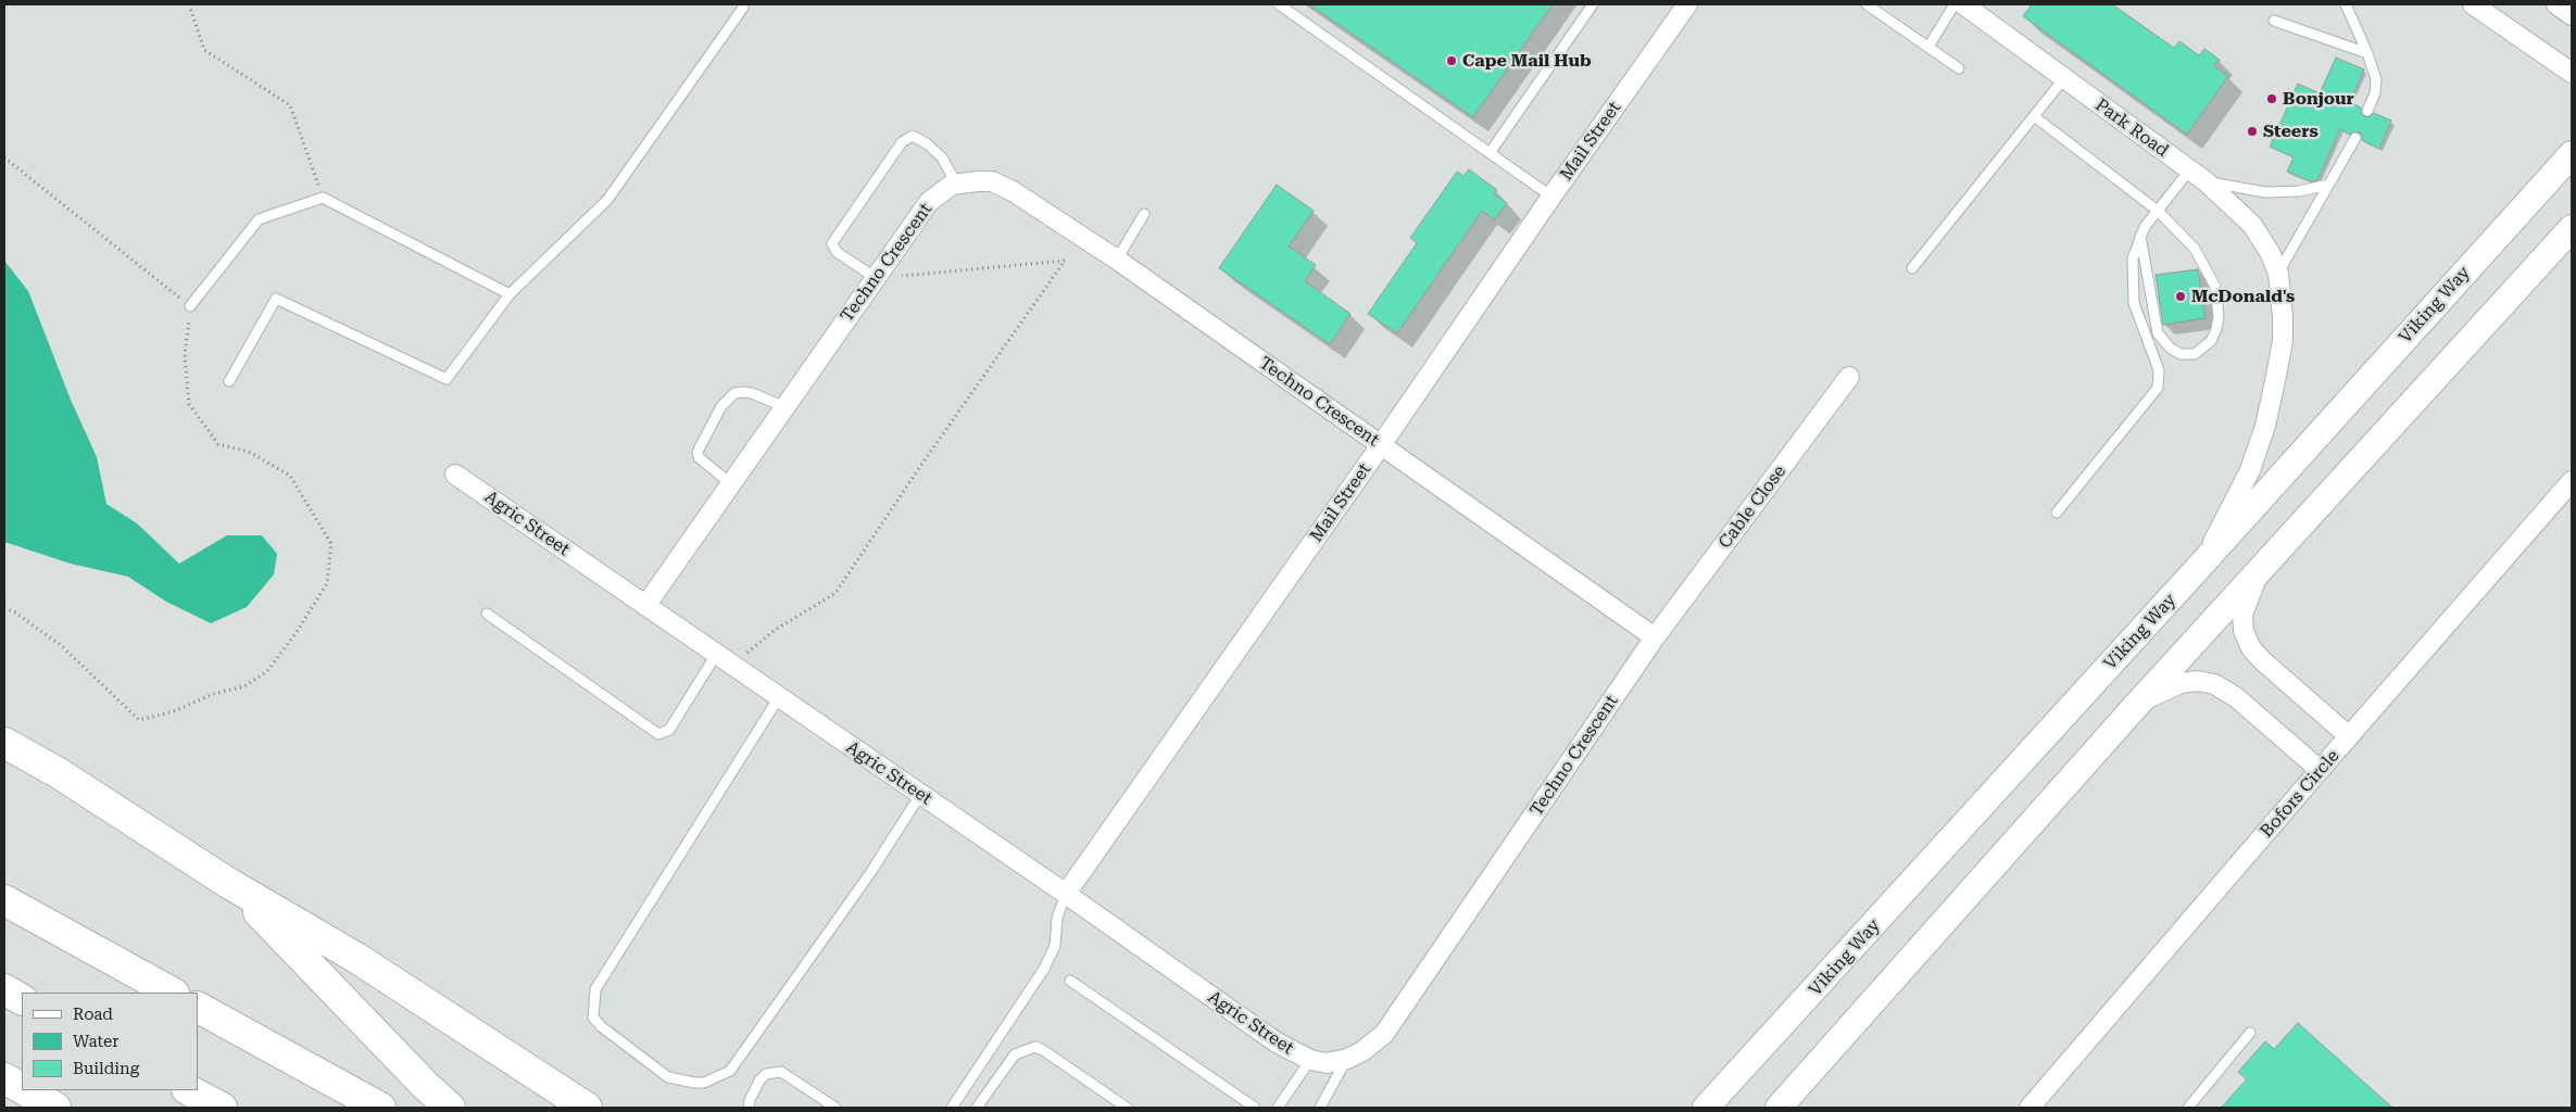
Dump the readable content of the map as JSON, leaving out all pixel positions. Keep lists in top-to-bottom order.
{
  "streets": {
    "main road": ["Viking Way"],
    "street": [
      "Park Road",
      "Mail Street",
      "Techno Crescent",
      "Cable Close",
      "Agric Street",
      "Bofors Circle"
    ]
  },
  "crossings": [
    ["Park Road", "Viking Way"],
    ["Mail Street", "Techno Crescent"],
    ["Mail Street", "Agric Street"],
    ["Techno Crescent", "Cable Close"],
    ["Techno Crescent", "Agric Street"]
  ],
  "places": [
    "Cape Mail Hub",
    "Bonjour",
    "Steers",
    "McDonald's"
  ],
  "legend": ["Road", "Water", "Building"]
}
